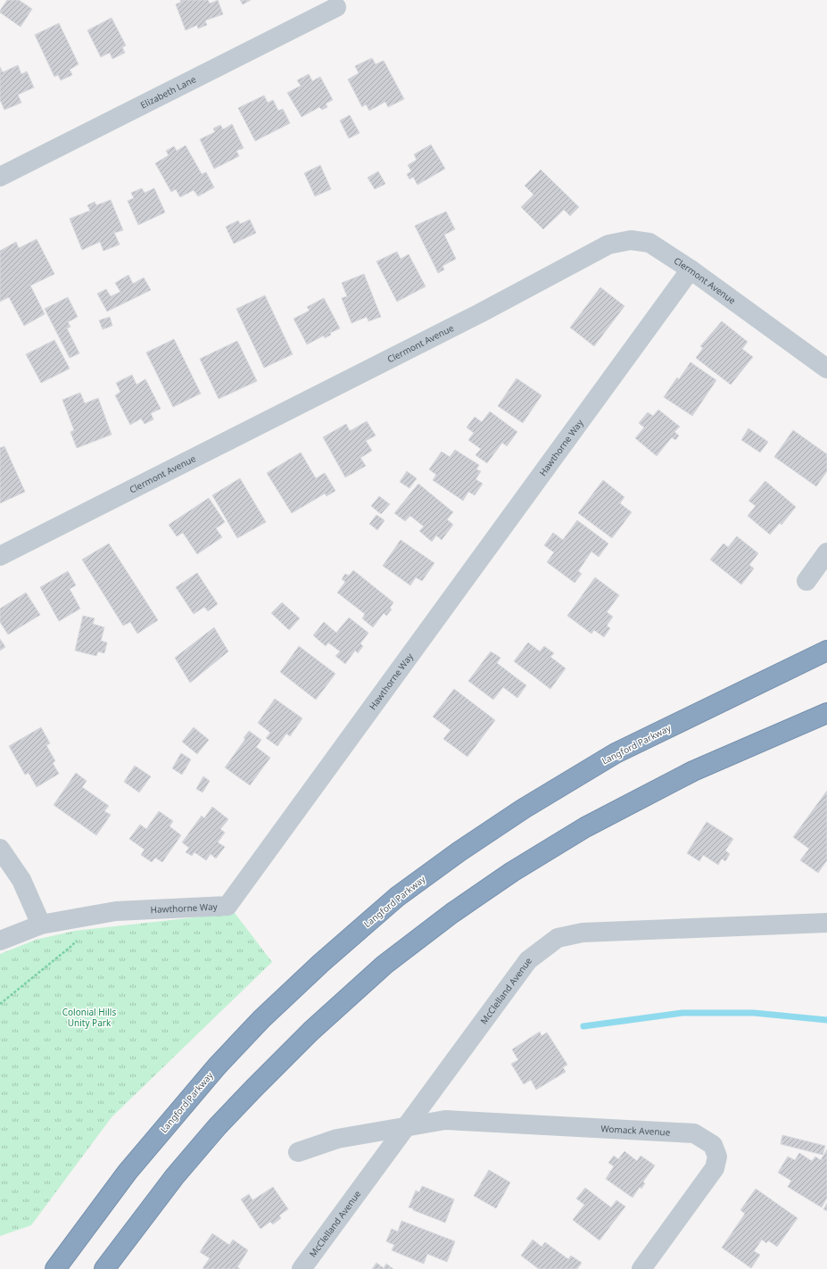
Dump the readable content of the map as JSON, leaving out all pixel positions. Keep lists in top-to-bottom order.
{
  "streets": {
    "highway": ["Langford Parkway"],
    "street": [
      "Elizabeth Lane",
      "Clermont Avenue",
      "Hawthorne Way",
      "McClelland Avenue",
      "Womack Avenue"
    ]
  },
  "crossings": [
    ["Clermont Avenue", "Hawthorne Way"],
    ["McClelland Avenue", "Womack Avenue"]
  ],
  "parks": ["Colonial Hills Unity Park"]
}
